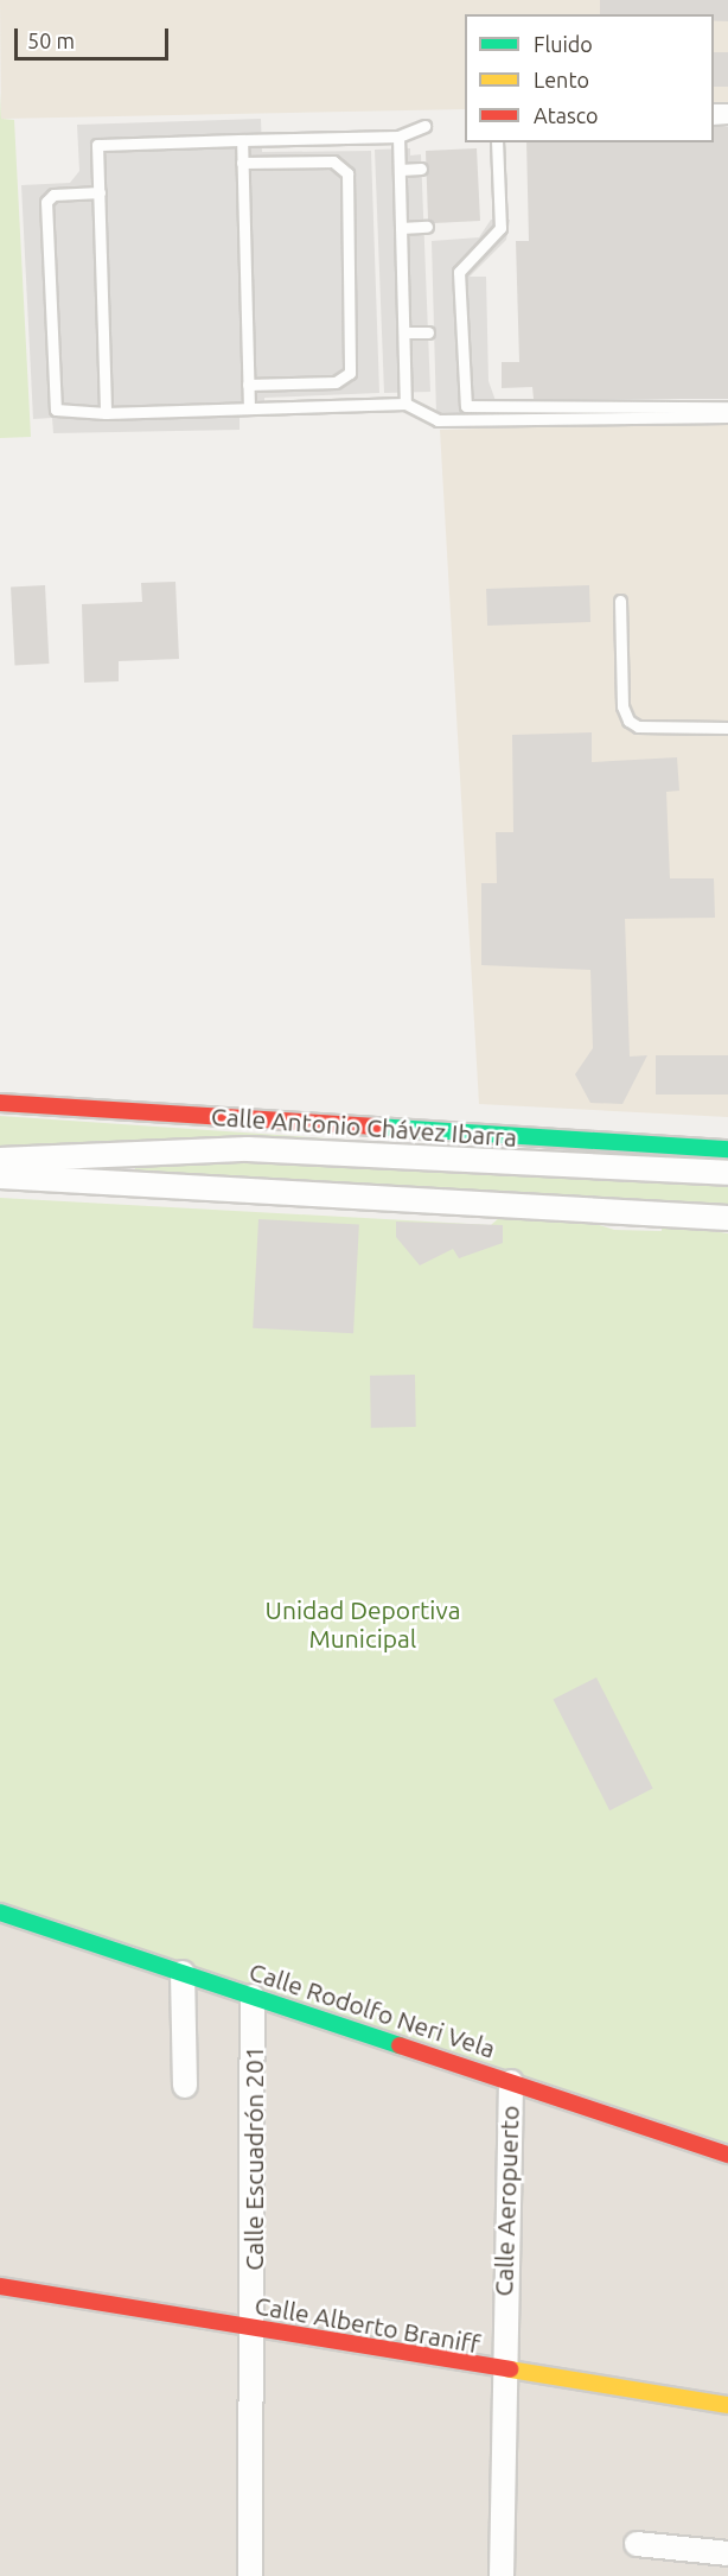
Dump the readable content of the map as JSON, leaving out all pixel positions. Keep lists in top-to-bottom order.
{
  "streets": {
    "street": [
      "Calle Antonio Chávez Ibarra",
      "Calle Rodolfo Neri Vela",
      "Calle Escuadrón 201",
      "Calle Aeropuerto",
      "Calle Alberto Braniff"
    ]
  },
  "crossings": [
    ["Calle Rodolfo Neri Vela", "Calle Escuadrón 201"],
    ["Calle Rodolfo Neri Vela", "Calle Aeropuerto"],
    ["Calle Escuadrón 201", "Calle Alberto Braniff"],
    ["Calle Aeropuerto", "Calle Alberto Braniff"]
  ],
  "parks": ["Unidad Deportiva Municipal"],
  "legend": ["Fluido", "Lento", "Atasco"],
  "scale_bar": "50 m"
}
